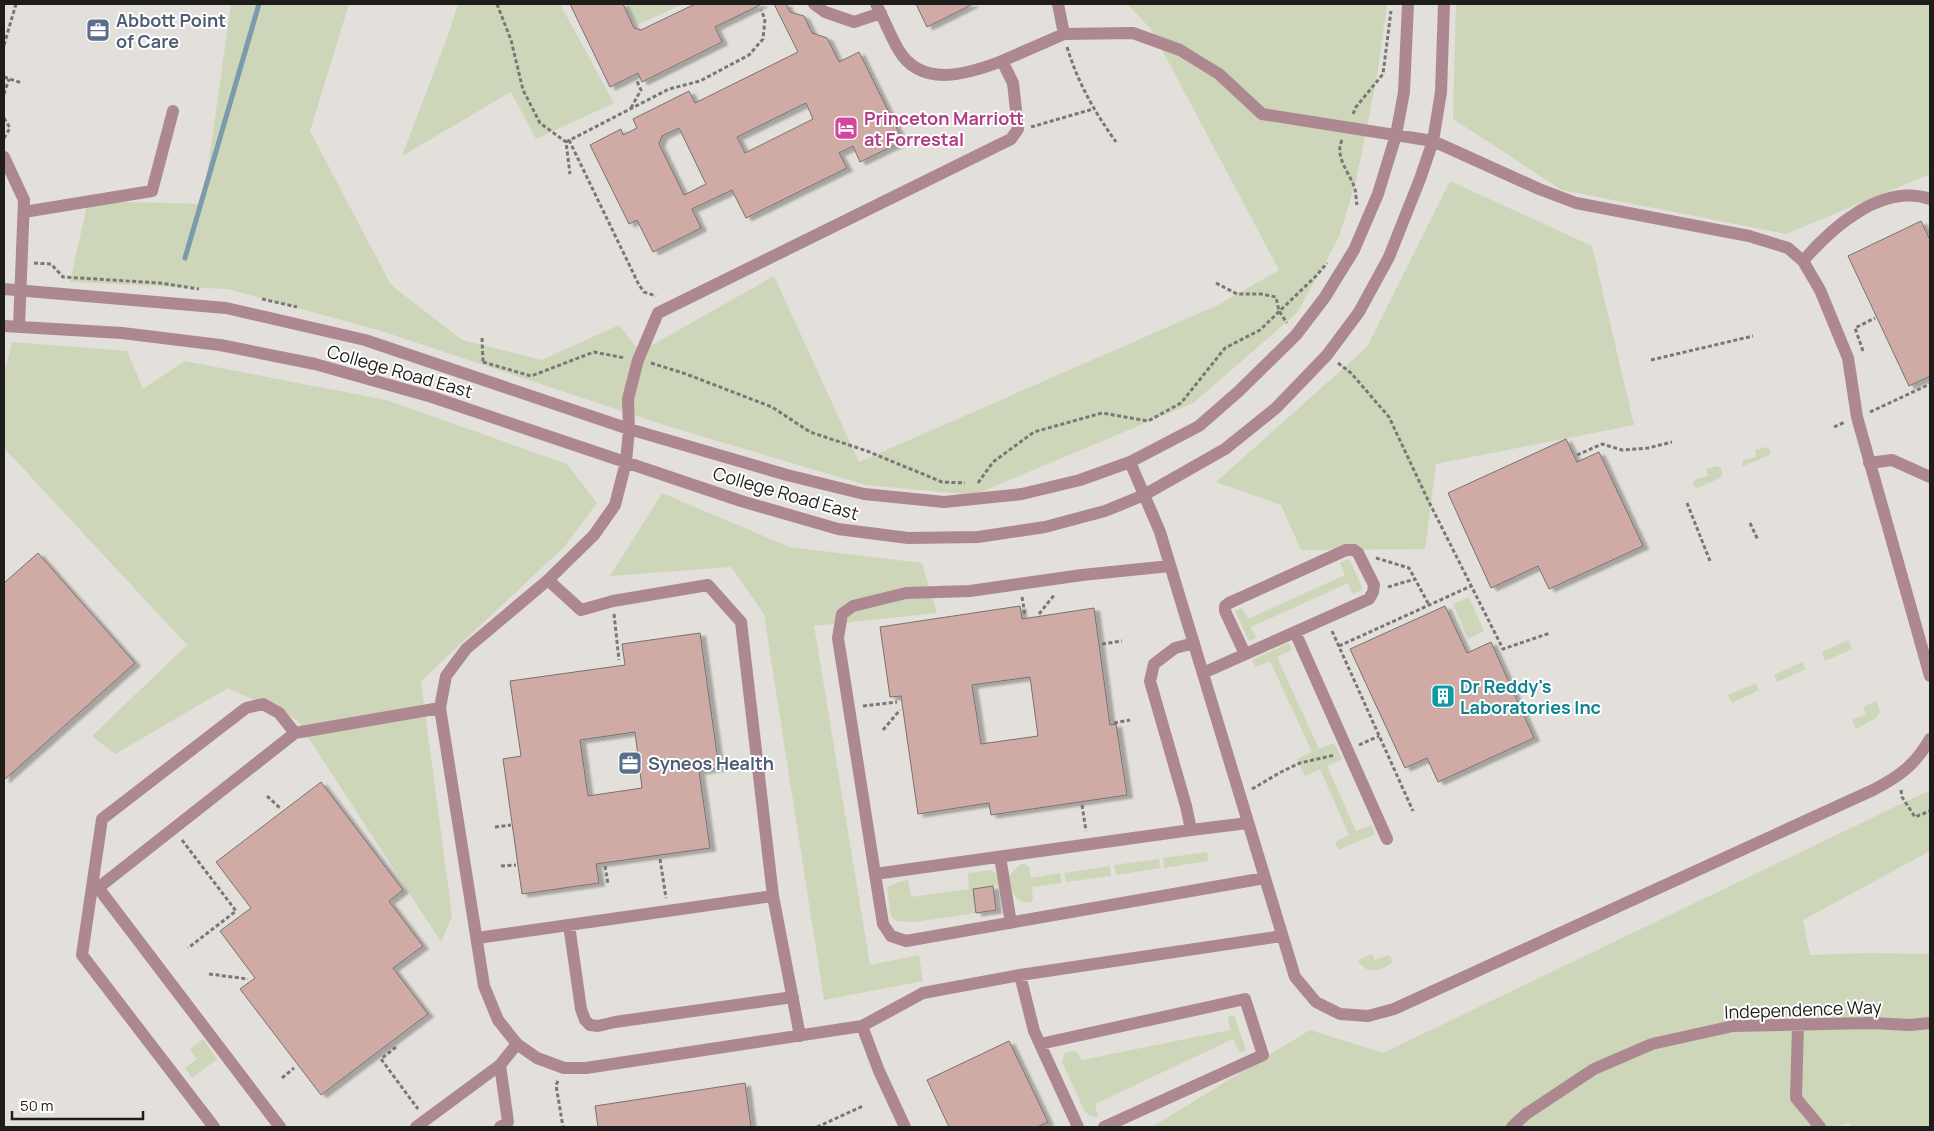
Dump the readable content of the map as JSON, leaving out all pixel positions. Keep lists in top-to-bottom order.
{
  "streets": {
    "street": ["College Road East", "Independence Way"]
  },
  "places": {
    "office": ["Abbott Point of Care", "Syneos Health"],
    "hotel": ["Princeton Marriott at Forrestal"],
    "building": ["Dr Reddy's Laboratories Inc"]
  },
  "scale_bar": "50 m"
}
